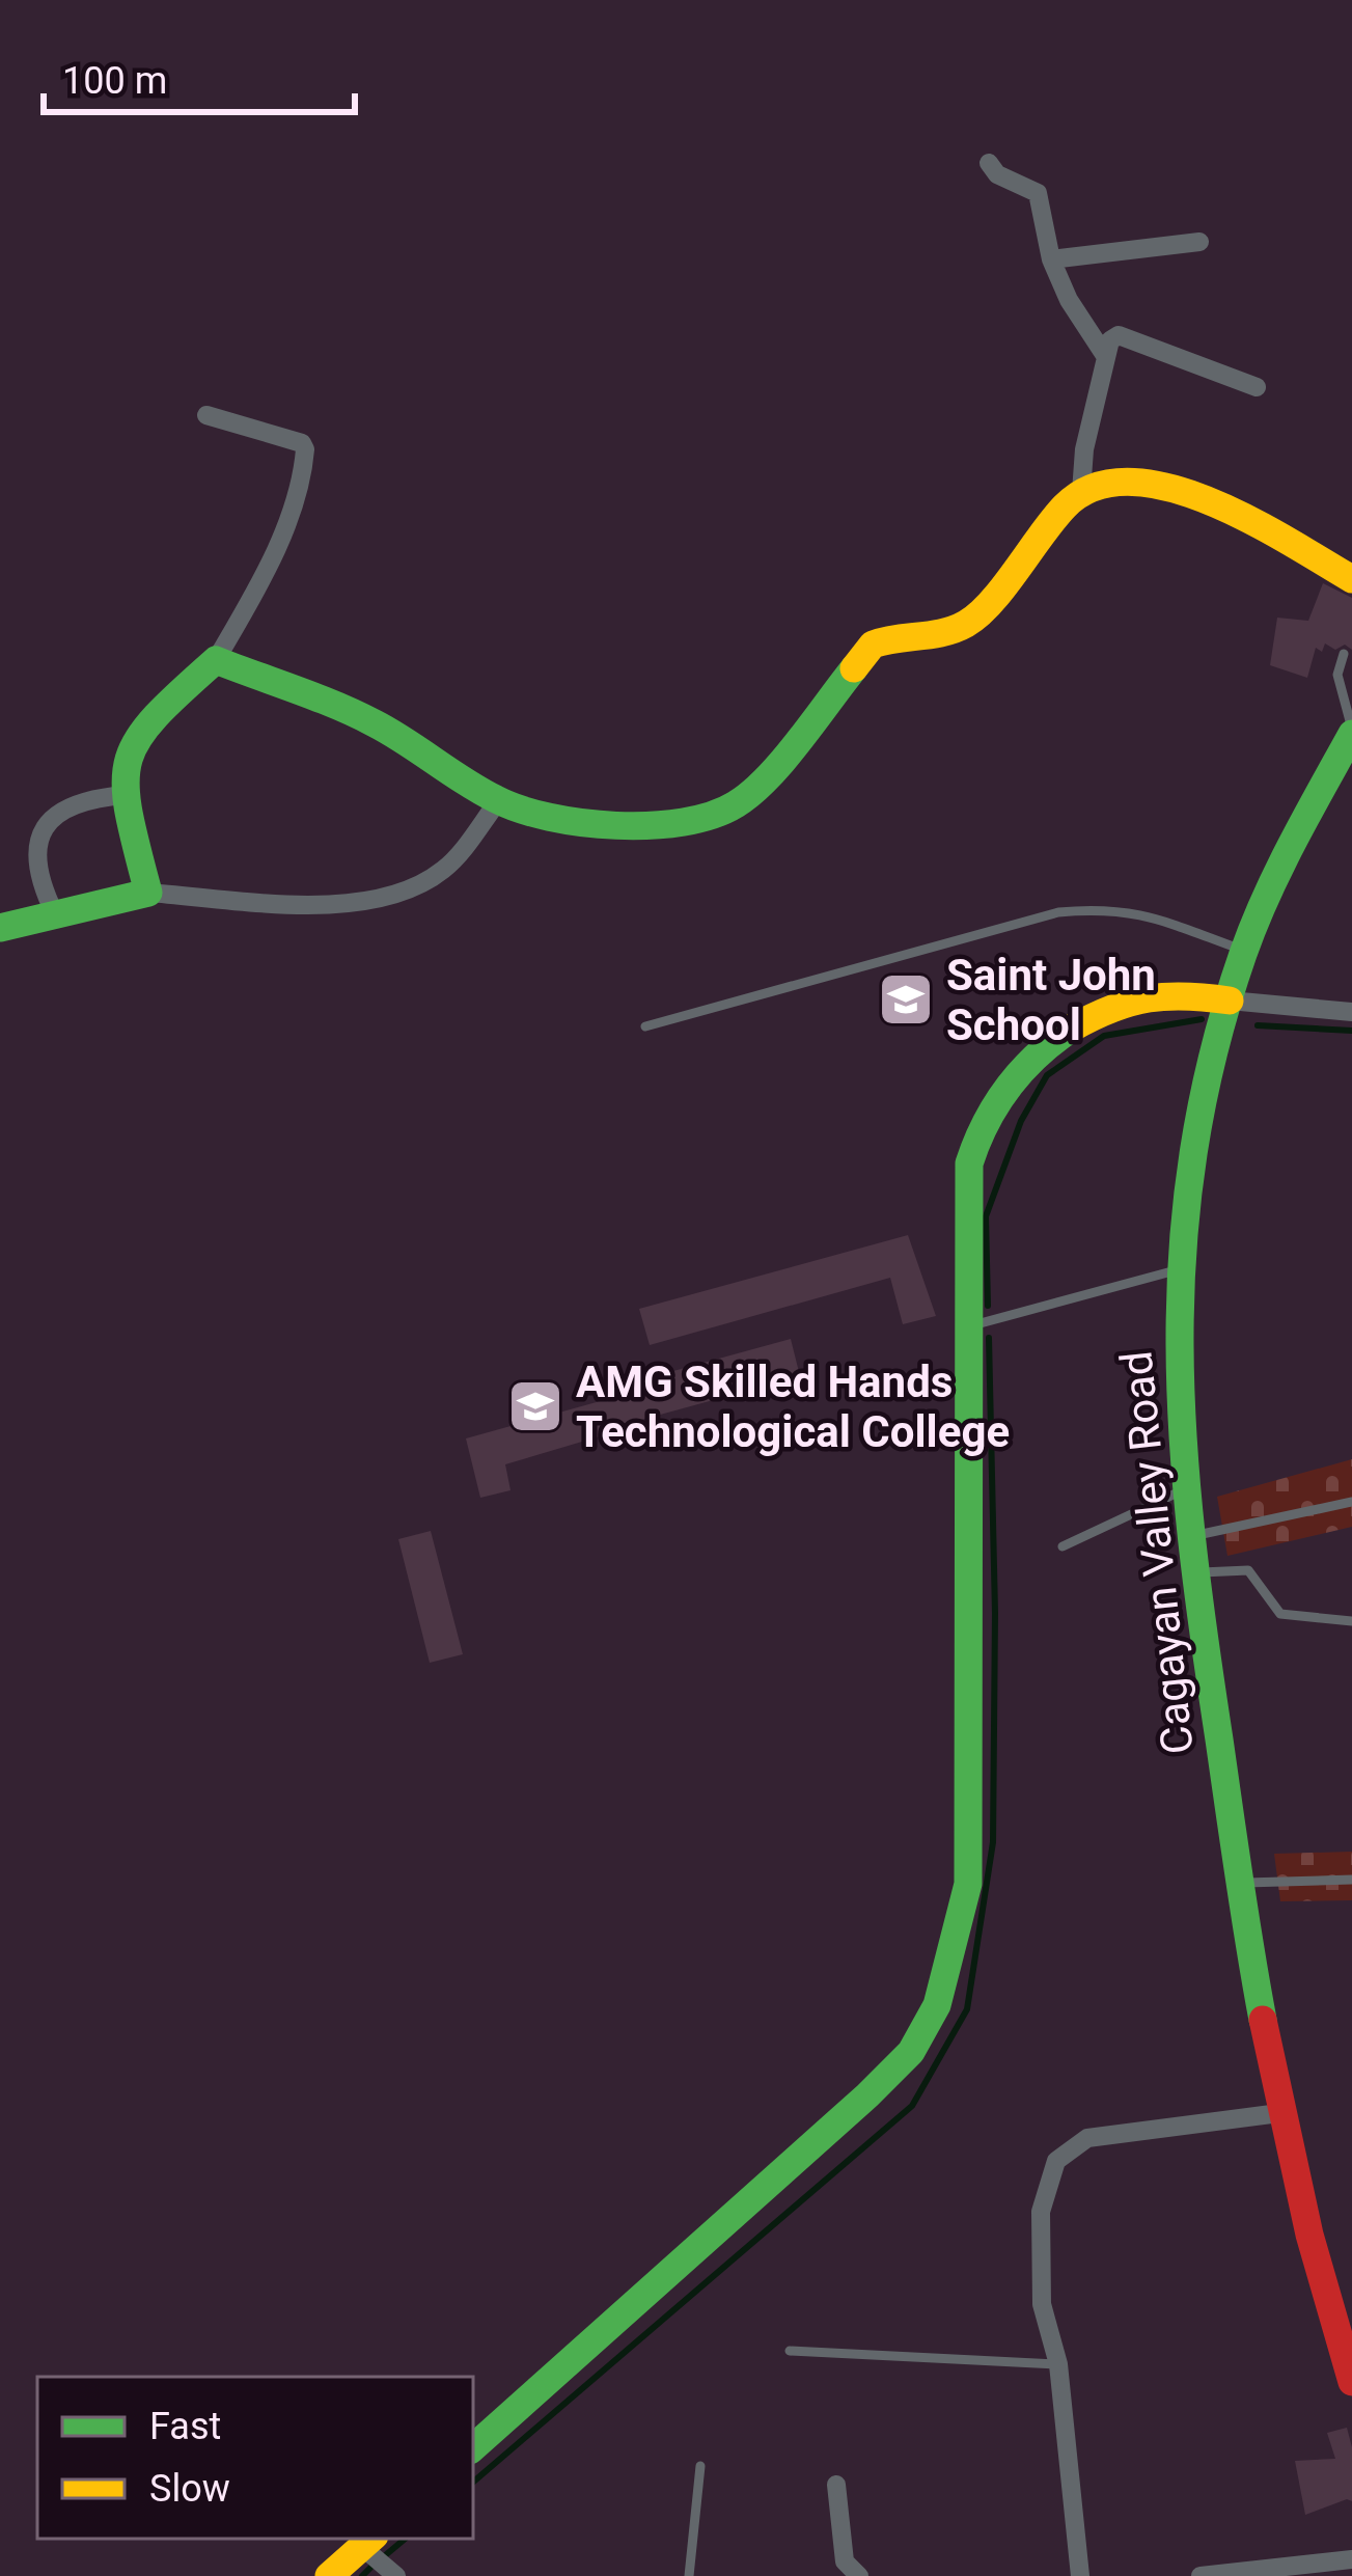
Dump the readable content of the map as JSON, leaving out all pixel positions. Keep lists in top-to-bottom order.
{
  "streets": {
    "main road": ["Cagayan Valley Road"]
  },
  "places": {
    "school or university": ["Saint John School", "AMG Skilled Hands Technological College"]
  },
  "legend": ["Fast", "Slow"],
  "scale_bar": "100 m"
}
